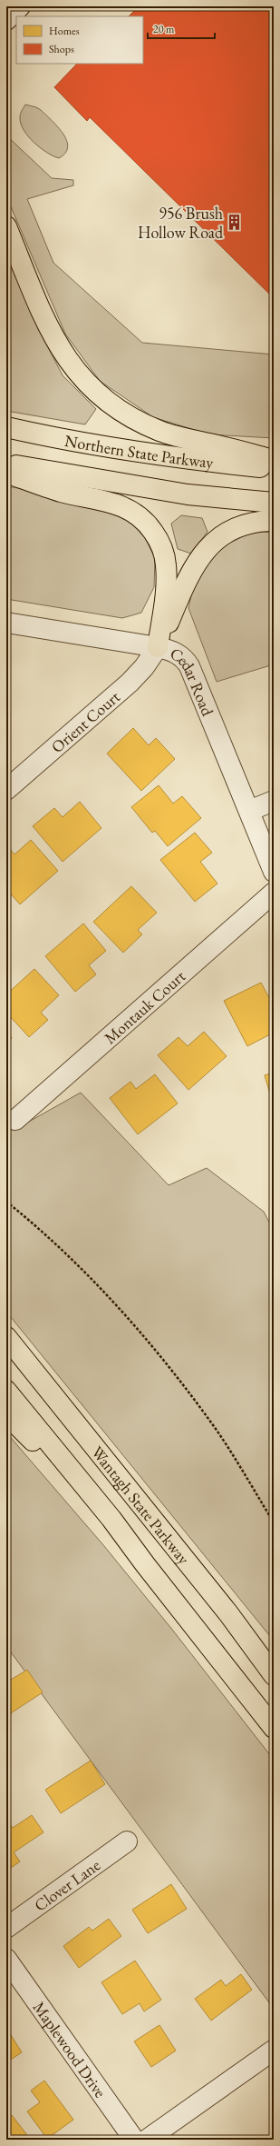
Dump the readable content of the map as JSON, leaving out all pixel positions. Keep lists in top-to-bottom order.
{
  "streets": {
    "highway": ["Northern State Parkway", "Wantagh State Parkway"],
    "street": [
      "Cedar Road",
      "Orient Court",
      "Montauk Court",
      "Clover Lane",
      "Maplewood Drive"
    ]
  },
  "crossings": [
    ["Cedar Road", "Orient Court"]
  ],
  "places": {
    "building": ["956 Brush Hollow Road"]
  },
  "legend": ["Homes", "Shops"],
  "scale_bar": "20 m"
}
